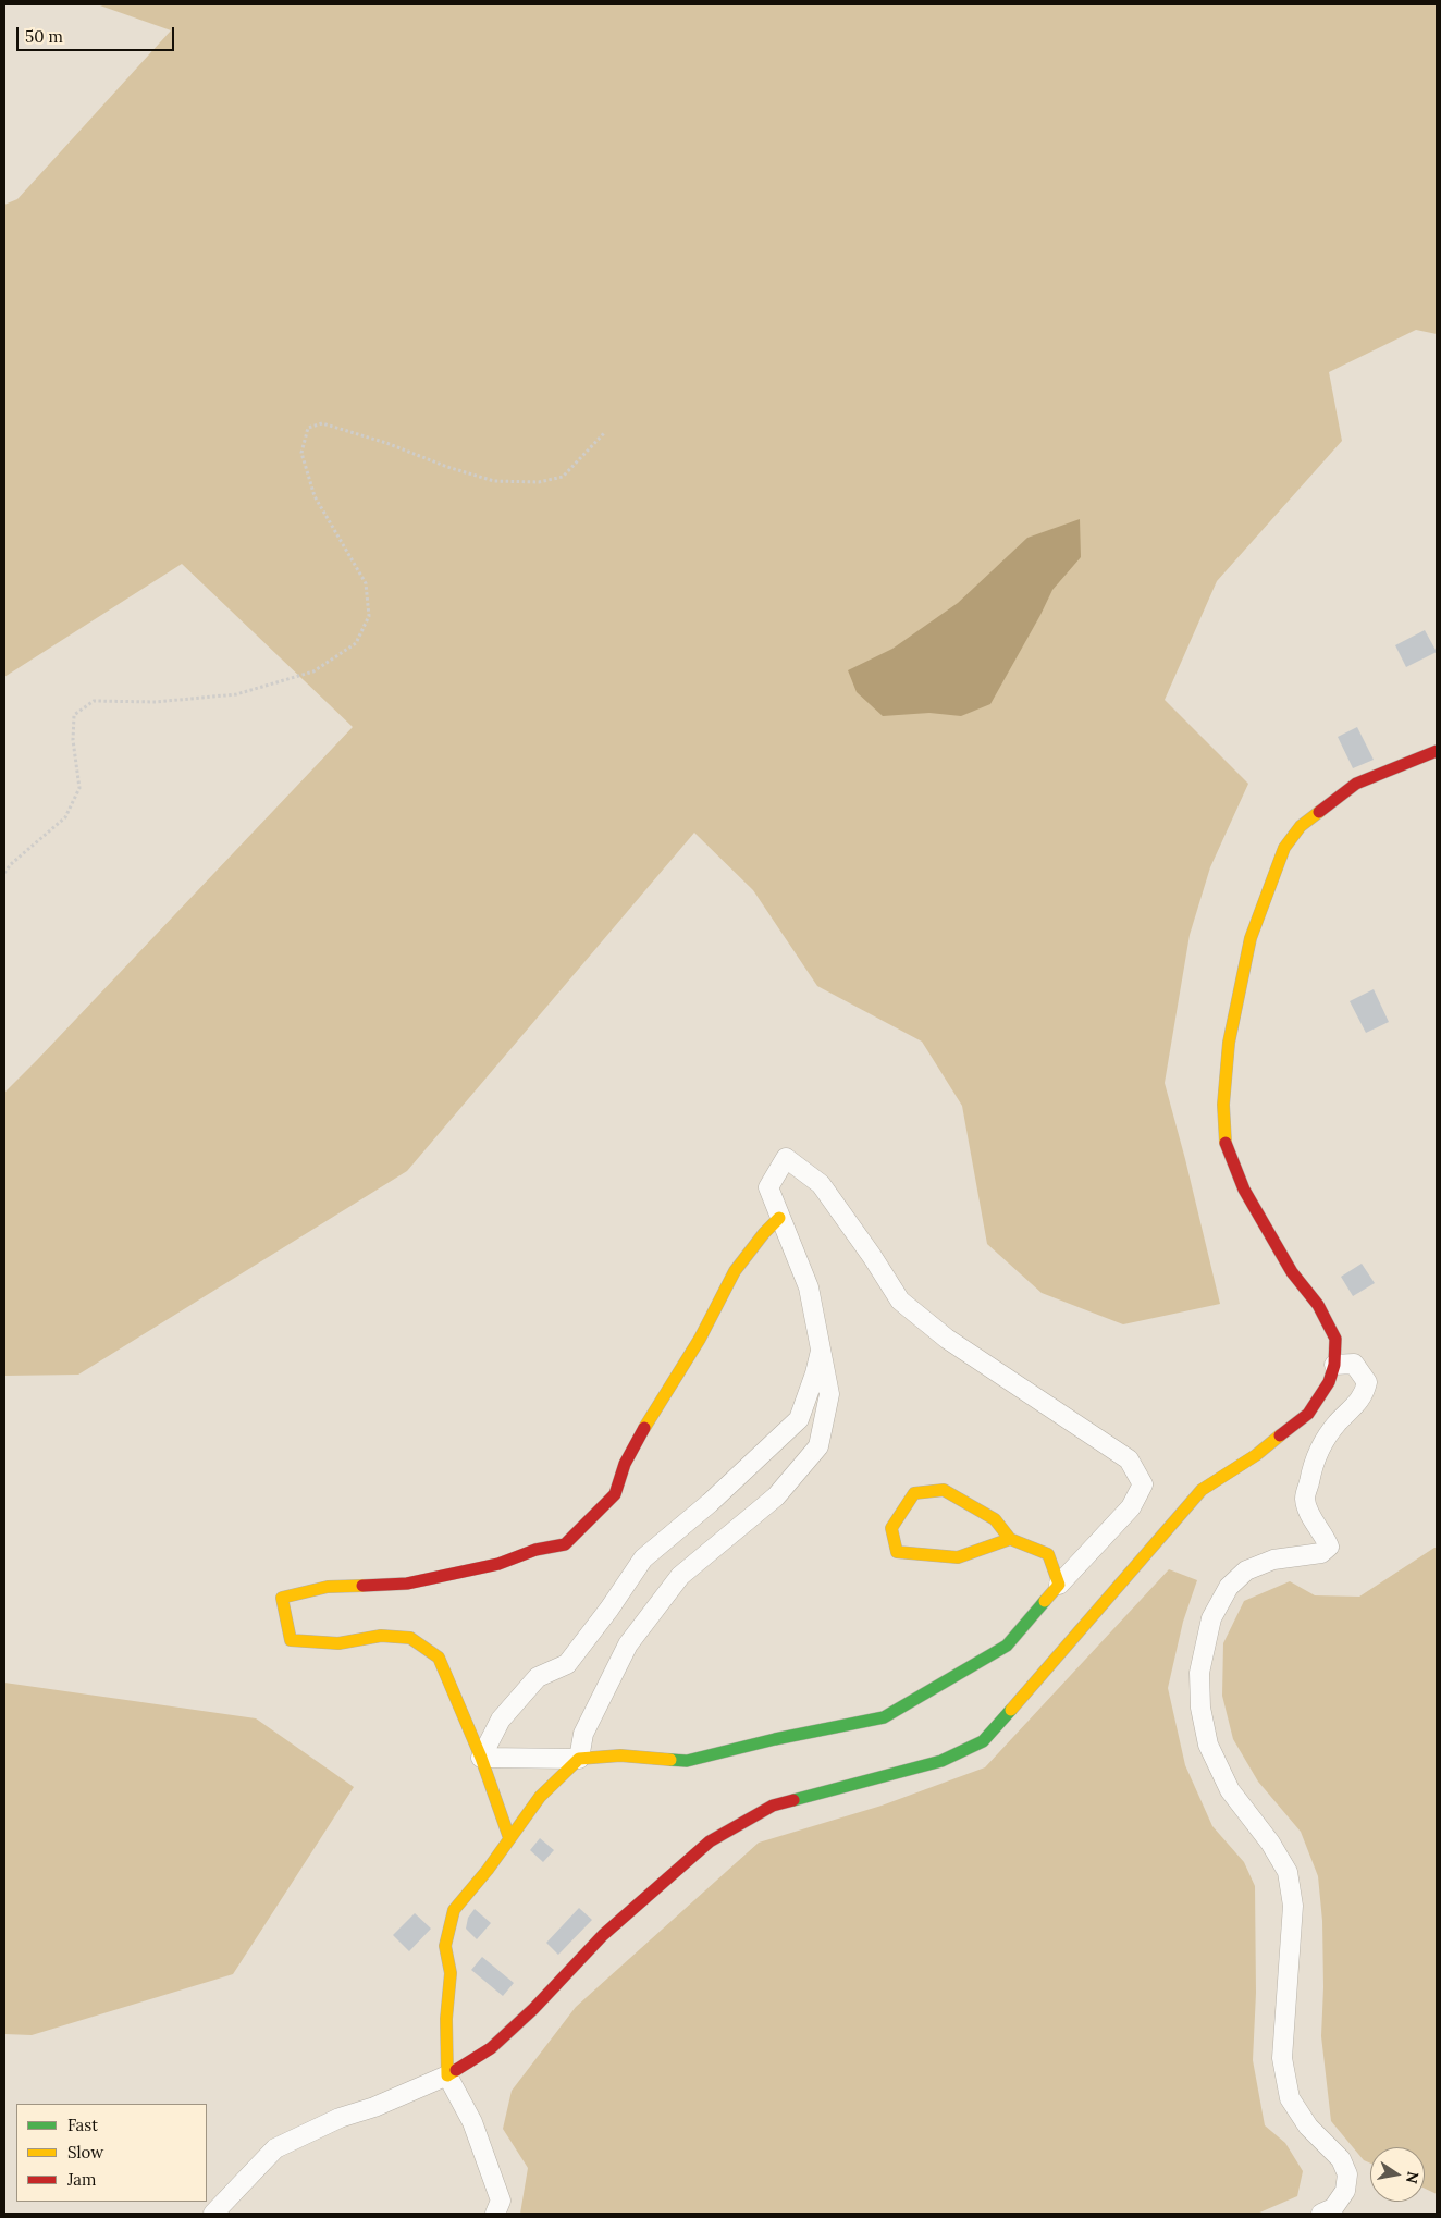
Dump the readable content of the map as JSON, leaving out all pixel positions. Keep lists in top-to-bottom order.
{
  "legend": ["Fast", "Slow", "Jam"],
  "scale_bar": "50 m",
  "north": "right"
}
